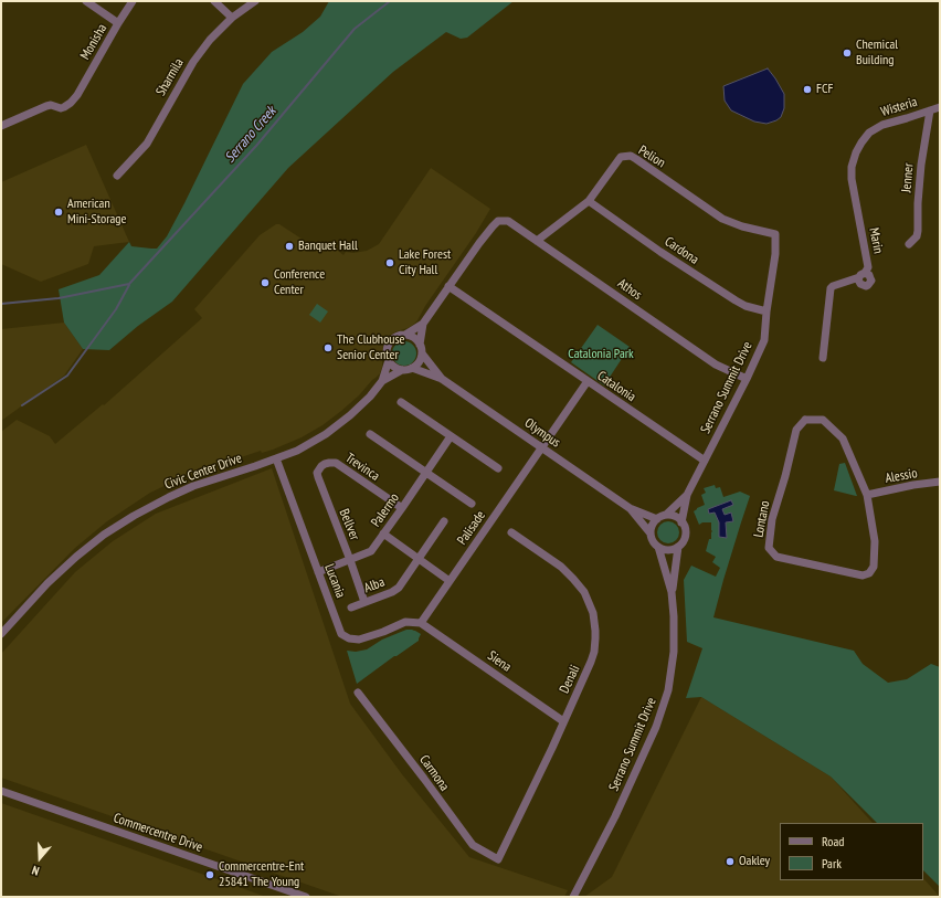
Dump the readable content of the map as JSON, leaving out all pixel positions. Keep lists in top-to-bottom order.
{
  "streets": {
    "street": [
      "Monisha",
      "Sharmila",
      "Wisteria",
      "Pelion",
      "Jenner",
      "Marin",
      "Cardona",
      "Athos",
      "Catalonia",
      "Serrano Summit Drive",
      "Olympus",
      "Trevinca",
      "Civic Center Drive",
      "Alessio",
      "Palermo",
      "Lontano",
      "Bellver",
      "Palisade",
      "Lucania",
      "Alba",
      "Siena",
      "Denali",
      "Carmona",
      "Commercentre Drive"
    ]
  },
  "crossings": [
    ["Wisteria", "Jenner"],
    ["Wisteria", "Marin"],
    ["Pelion", "Cardona"],
    ["Pelion", "Athos"],
    ["Pelion", "Serrano Summit Drive"],
    ["Cardona", "Serrano Summit Drive"],
    ["Athos", "Serrano Summit Drive"],
    ["Athos", "Civic Center Drive"],
    ["Catalonia", "Serrano Summit Drive"],
    ["Catalonia", "Civic Center Drive"],
    ["Catalonia", "Palisade"],
    ["Serrano Summit Drive", "Olympus"],
    ["Olympus", "Civic Center Drive"],
    ["Olympus", "Palisade"],
    ["Trevinca", "Palermo"],
    ["Trevinca", "Bellver"],
    ["Civic Center Drive", "Lucania"],
    ["Alessio", "Lontano"],
    ["Palermo", "Bellver"],
    ["Palermo", "Lucania"],
    ["Bellver", "Alba"],
    ["Palisade", "Lucania"],
    ["Palisade", "Siena"],
    ["Lucania", "Siena"],
    ["Siena", "Denali"],
    ["Denali", "Carmona"]
  ],
  "water": ["Serrano Creek"],
  "parks": ["Catalonia Park"],
  "places": [
    "Chemical Building",
    "FCF",
    "American Mini-Storage",
    "Banquet Hall",
    "Lake Forest City Hall",
    "Conference Center",
    "The Clubhouse Senior Center",
    "Oakley",
    "Commercentre-Ent 25841 The Young"
  ],
  "legend": ["Road", "Park"],
  "north": "bottom"
}
